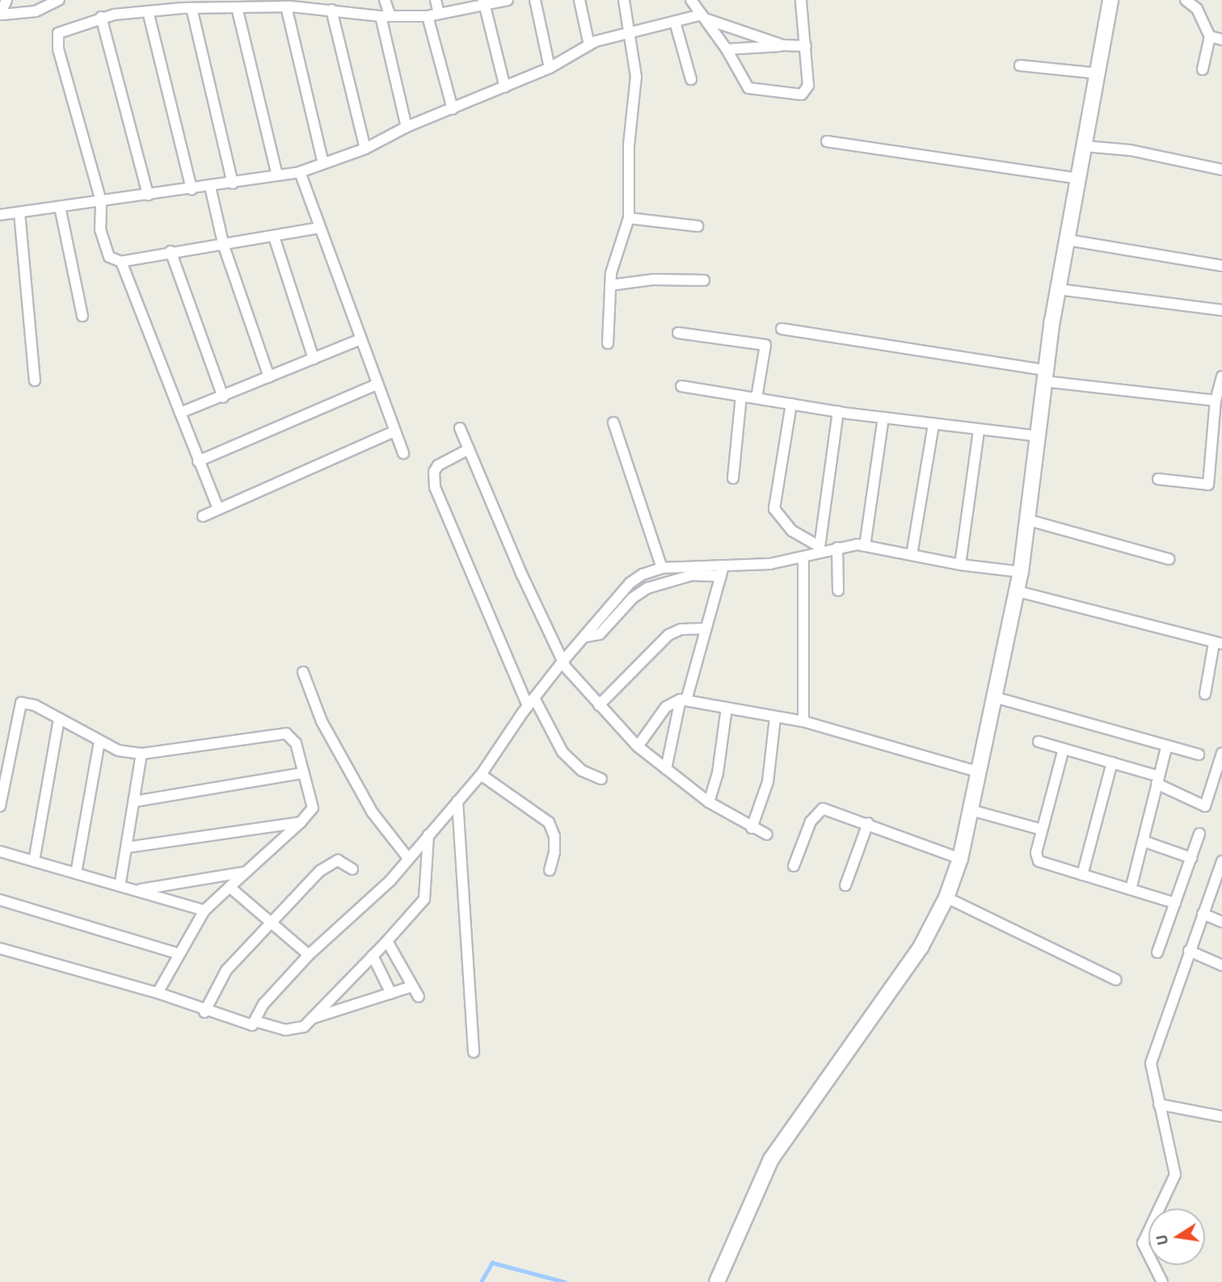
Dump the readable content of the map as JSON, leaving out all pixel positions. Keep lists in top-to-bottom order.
{
  "north": "left"
}
